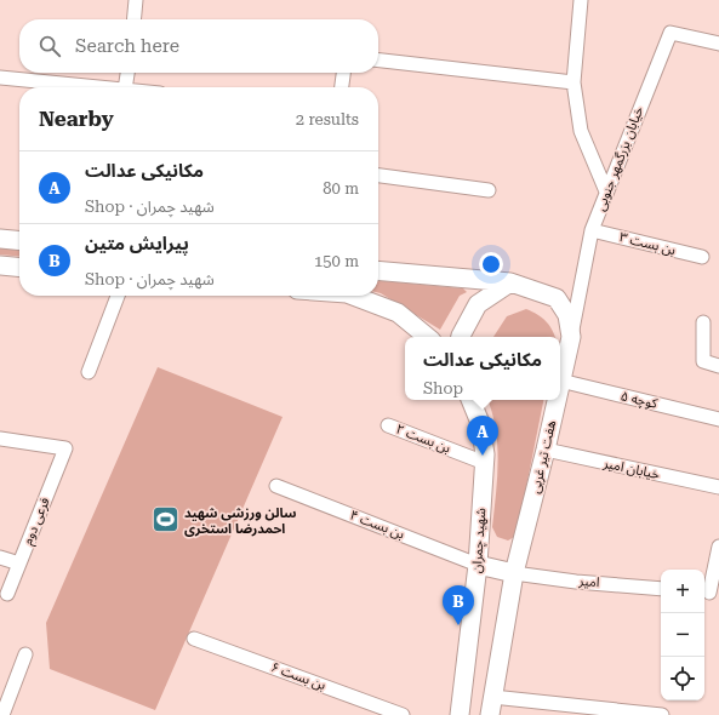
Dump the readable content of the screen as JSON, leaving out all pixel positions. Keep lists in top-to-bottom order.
{
  "streets": {
    "main road": ["هفت تیر غربی", "شهید چمران"],
    "street": [
      "خیابان بزرگمهر جنوبی",
      "بن بست ۳",
      "کوچه ۵",
      "بن بست ۲",
      "خیابان امیر",
      "فرعی دوم",
      "بن بست ۴",
      "امیر",
      "بن بست ۶"
    ]
  },
  "crossings": [
    ["خیابان بزرگمهر جنوبی", "بن بست ۳"],
    ["خیابان بزرگمهر جنوبی", "هفت تیر غربی"],
    ["کوچه ۵", "هفت تیر غربی"],
    ["بن بست ۲", "شهید چمران"],
    ["هفت تیر غربی", "خیابان امیر"],
    ["هفت تیر غربی", "امیر"],
    ["بن بست ۴", "شهید چمران"]
  ],
  "places": {
    "sports": ["سالن ورزشی شهید احمدرضا استخری"]
  },
  "page": {
    "search": "Search here",
    "heading": ["Nearby", "2 results"],
    "list": [
      {
        "mark": "A",
        "name": "مکانیکی عدالت",
        "note": "Shop · شهید چمران",
        "value": "80 m"
      },
      {
        "mark": "B",
        "name": "پیرایش متین",
        "note": "Shop · شهید چمران",
        "value": "150 m"
      }
    ],
    "popup": ["مکانیکی عدالت", "Shop"],
    "pins": ["A", "B"],
    "map_buttons": ["+", "−"]
  }
}
